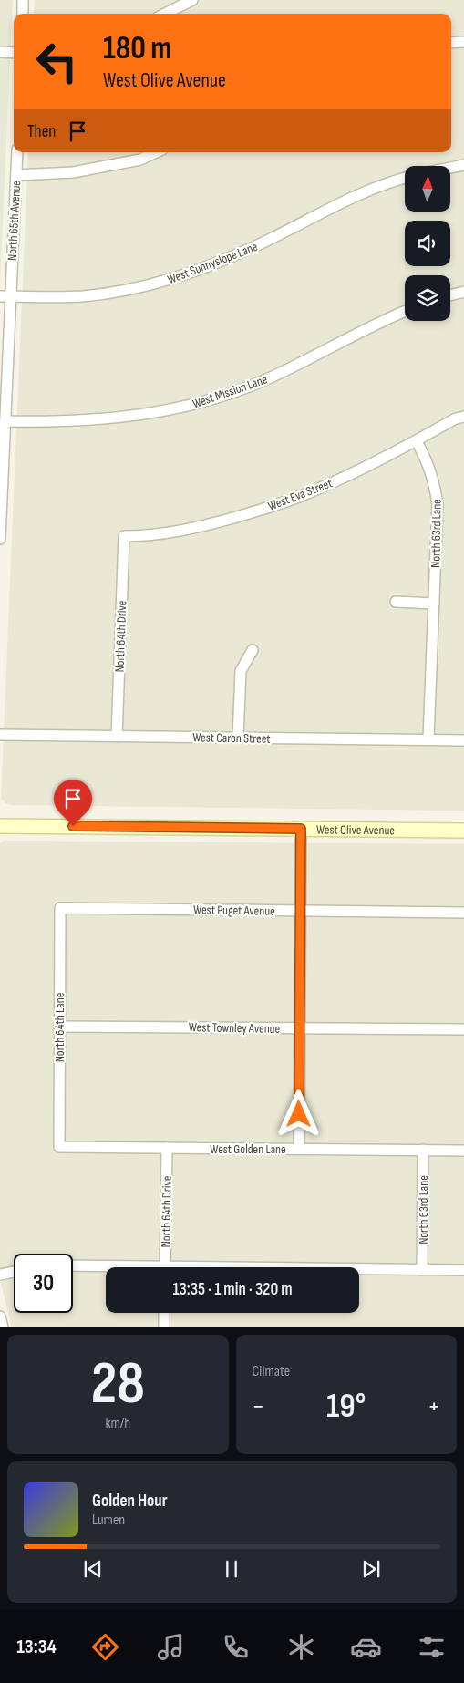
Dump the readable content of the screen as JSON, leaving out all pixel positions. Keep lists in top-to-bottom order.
{
  "streets": {
    "main road": ["West Olive Avenue"],
    "street": [
      "North 65th Avenue",
      "West Sunnyslope Lane",
      "West Mission Lane",
      "West Eva Street",
      "North 63rd Lane",
      "North 64th Drive",
      "West Caron Street",
      "West Puget Avenue",
      "North 64th Lane",
      "West Townley Avenue",
      "West Golden Lane"
    ]
  },
  "crossings": [
    ["North 65th Avenue", "West Sunnyslope Lane"],
    ["North 65th Avenue", "West Mission Lane"],
    ["West Eva Street", "North 63rd Lane"],
    ["West Eva Street", "North 64th Drive"],
    ["North 63rd Lane", "West Caron Street"],
    ["North 63rd Lane", "West Golden Lane"],
    ["North 64th Drive", "West Caron Street"],
    ["North 64th Drive", "West Golden Lane"],
    ["West Puget Avenue", "North 64th Lane"],
    ["North 64th Lane", "West Townley Avenue"],
    ["North 64th Lane", "West Golden Lane"]
  ],
  "north": "top",
  "page": {
    "turn": ["180 m", "West Olive Avenue"],
    "then": "Then",
    "limit": "30",
    "trip": "13:35 · 1 min · 320 m",
    "tile": [
      ["28", "km/h"],
      "Climate"
    ],
    "heat": ["−", "19°", "+"],
    "song": ["Golden Hour", "Lumen"],
    "tabs": "13:34"
  }
}
